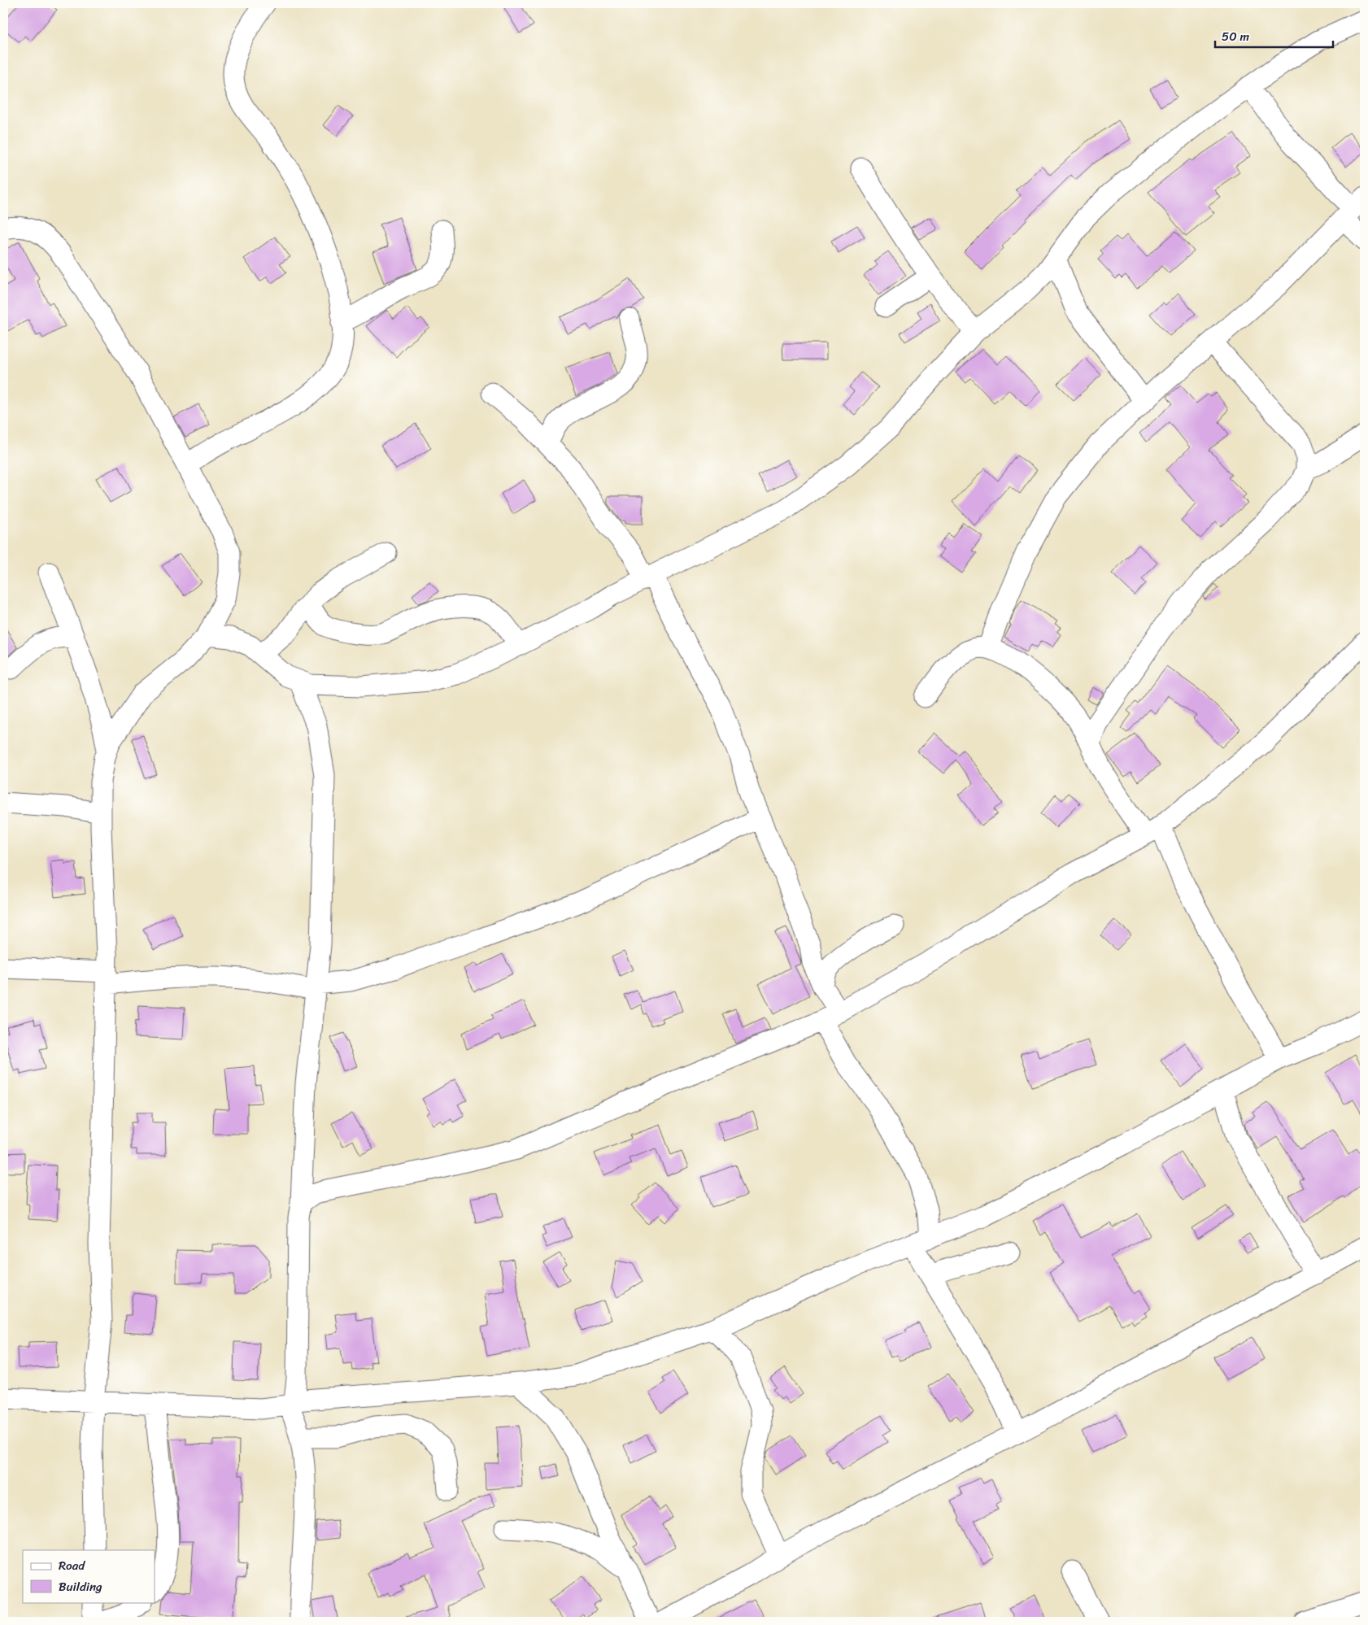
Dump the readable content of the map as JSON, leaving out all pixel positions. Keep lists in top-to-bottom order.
{
  "legend": ["Road", "Building"],
  "scale_bar": "50 m"
}
